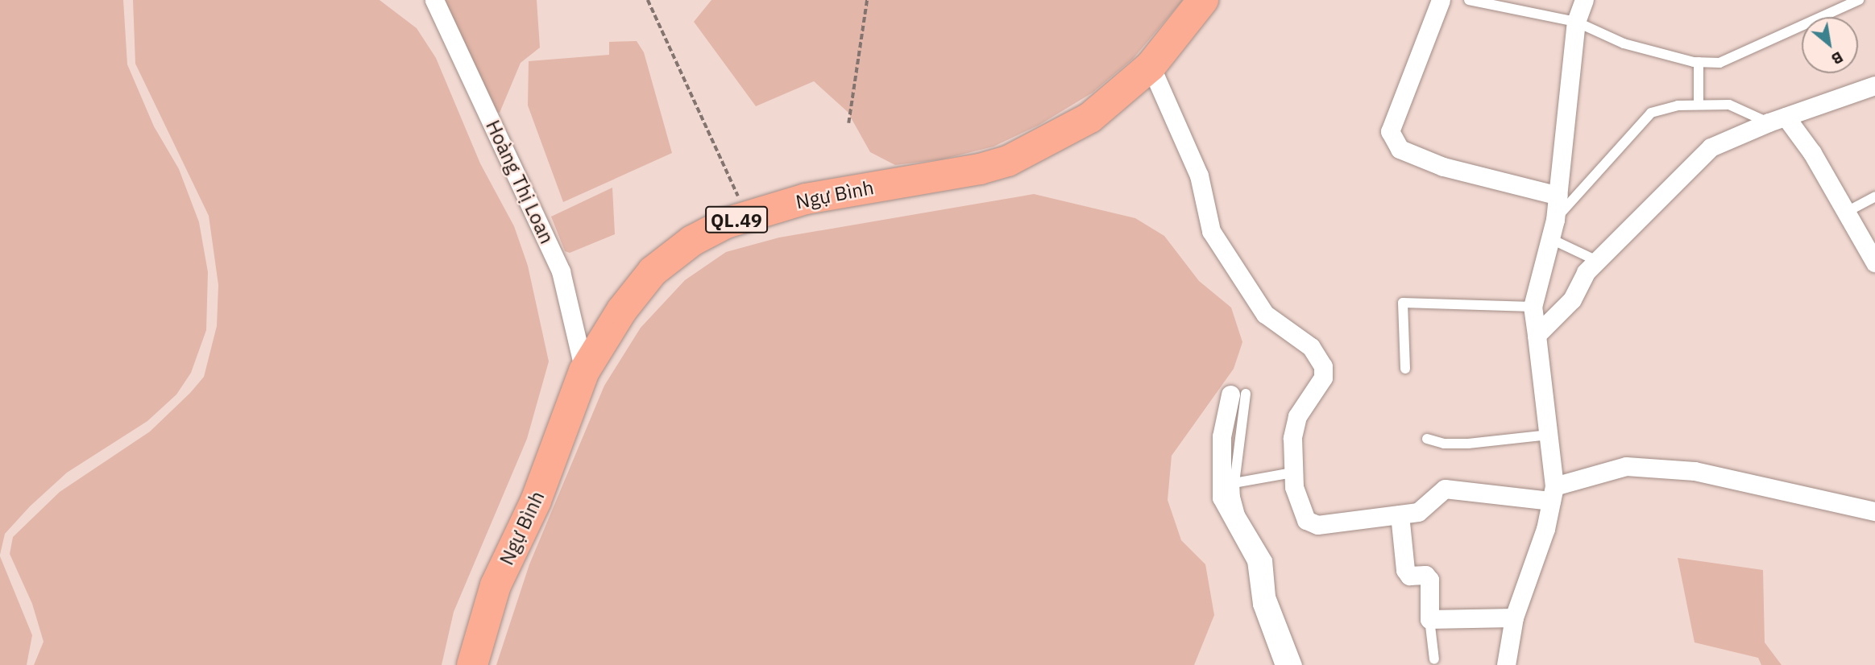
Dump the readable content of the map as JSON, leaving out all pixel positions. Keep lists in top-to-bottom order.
{
  "streets": {
    "highway": ["Ngự Bình", "QL.49"],
    "street": ["Hoàng Thị Loan"]
  },
  "crossings": [
    ["Hoàng Thị Loan", "Ngự Bình"]
  ],
  "north": "bottom right"
}
